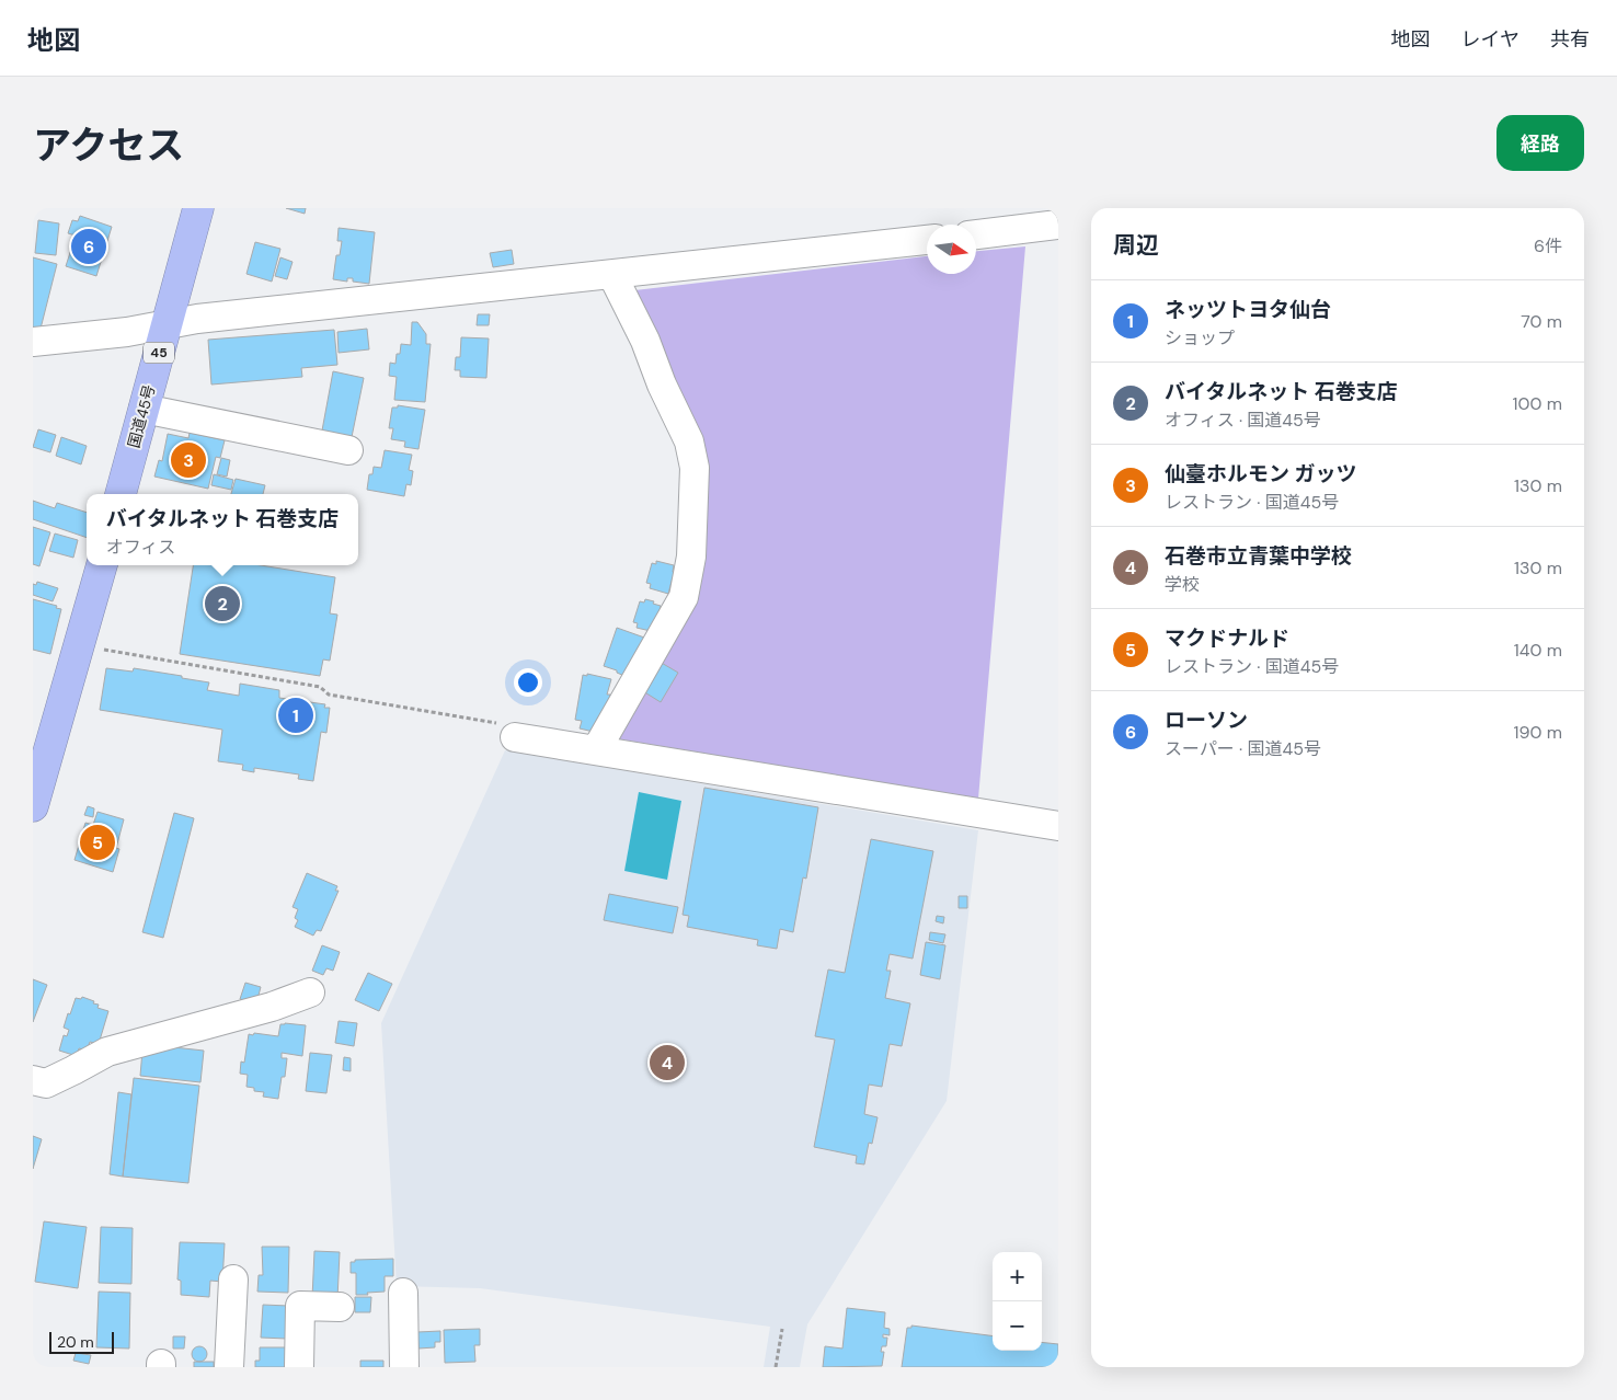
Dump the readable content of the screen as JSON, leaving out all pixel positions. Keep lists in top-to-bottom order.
{
  "streets": {
    "highway": ["45", "国道45号"]
  },
  "scale_bar": "20 m",
  "north": "right",
  "page": {
    "header": "地図",
    "nav": ["地図", "レイヤ", "共有"],
    "title": "アクセス",
    "buttons": "経路",
    "heading": ["周辺", "6件"],
    "pins": [
      "6",
      "3",
      "2",
      "1",
      "5",
      "4"
    ],
    "list": [
      {
        "mark": "1",
        "name": "ネッツトヨタ仙台",
        "note": "ショップ",
        "value": "70 m"
      },
      {
        "mark": "2",
        "name": "バイタルネット 石巻支店",
        "note": "オフィス · 国道45号",
        "value": "100 m"
      },
      {
        "mark": "3",
        "name": "仙臺ホルモン ガッツ",
        "note": "レストラン · 国道45号",
        "value": "130 m"
      },
      {
        "mark": "4",
        "name": "石巻市立青葉中学校",
        "note": "学校",
        "value": "130 m"
      },
      {
        "mark": "5",
        "name": "マクドナルド",
        "note": "レストラン · 国道45号",
        "value": "140 m"
      },
      {
        "mark": "6",
        "name": "ローソン",
        "note": "スーパー · 国道45号",
        "value": "190 m"
      }
    ],
    "popup": ["バイタルネット 石巻支店", "オフィス"],
    "map_buttons": ["+", "−"],
    "scale": "20 m"
  }
}
